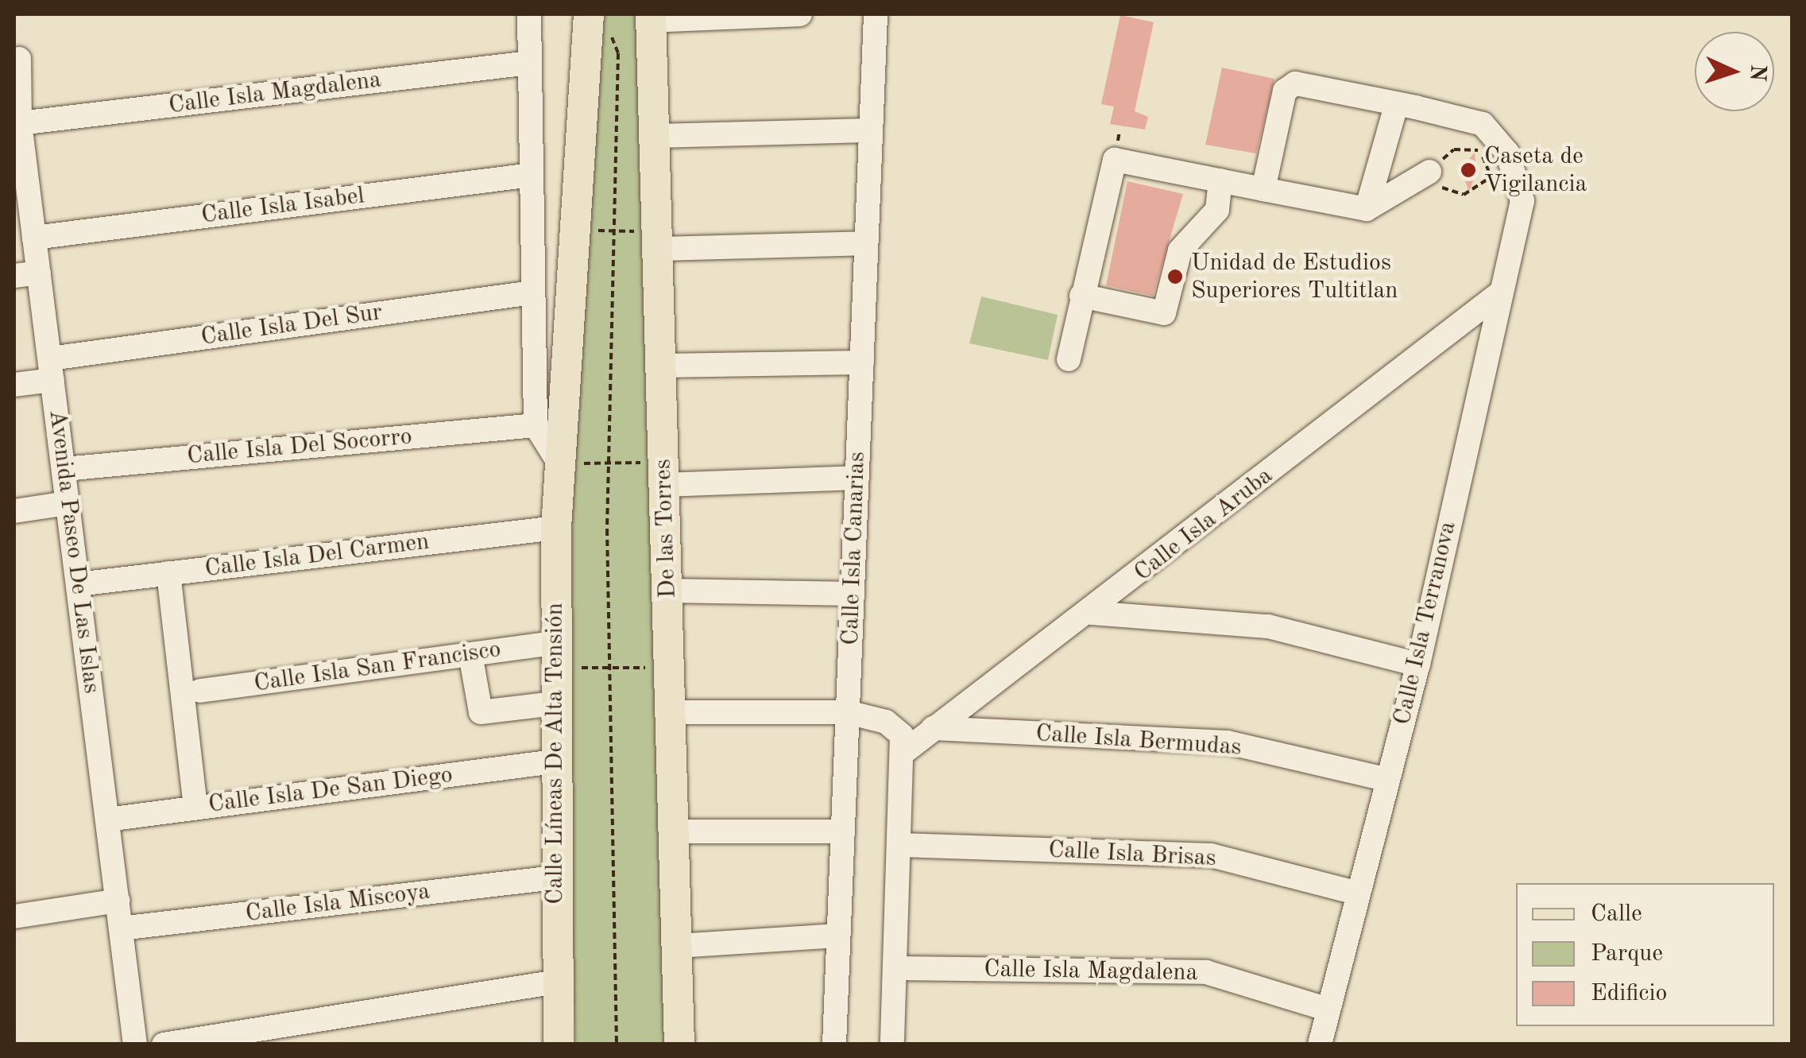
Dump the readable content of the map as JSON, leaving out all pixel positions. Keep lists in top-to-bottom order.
{
  "streets": {
    "main road": ["De las Torres", "Calle Líneas De Alta Tensión"],
    "street": [
      "Calle Isla Magdalena",
      "Calle Isla Isabel",
      "Calle Isla Del Sur",
      "Calle Isla Del Socorro",
      "Calle Isla Aruba",
      "Calle Isla Canarias",
      "Avenida Paseo De Las Islas",
      "Calle Isla Del Carmen",
      "Calle Isla Terranova",
      "Calle Isla San Francisco",
      "Calle Isla Bermudas",
      "Calle Isla De San Diego",
      "Calle Isla Brisas",
      "Calle Isla Miscoya"
    ]
  },
  "crossings": [
    ["Calle Isla Magdalena", "Avenida Paseo De Las Islas"],
    ["Calle Isla Magdalena", "Calle Isla Terranova"],
    ["Calle Isla Isabel", "Avenida Paseo De Las Islas"],
    ["Calle Isla Del Sur", "Avenida Paseo De Las Islas"],
    ["Calle Isla Del Socorro", "Avenida Paseo De Las Islas"],
    ["Calle Isla Aruba", "Calle Isla Terranova"],
    ["Calle Isla Aruba", "Calle Isla Bermudas"],
    ["Avenida Paseo De Las Islas", "Calle Isla Del Carmen"],
    ["Avenida Paseo De Las Islas", "Calle Isla De San Diego"],
    ["Avenida Paseo De Las Islas", "Calle Isla Miscoya"],
    ["Calle Isla Del Carmen", "Calle Líneas De Alta Tensión"],
    ["Calle Isla Terranova", "Calle Isla Bermudas"],
    ["Calle Isla Terranova", "Calle Isla Brisas"],
    ["Calle Isla San Francisco", "Calle Líneas De Alta Tensión"],
    ["Calle Líneas De Alta Tensión", "Calle Isla De San Diego"],
    ["Calle Líneas De Alta Tensión", "Calle Isla Miscoya"]
  ],
  "places": ["Caseta de Vigilancia", "Unidad de Estudios Superiores Tultitlan"],
  "legend": ["Calle", "Parque", "Edificio"],
  "north": "right"
}
